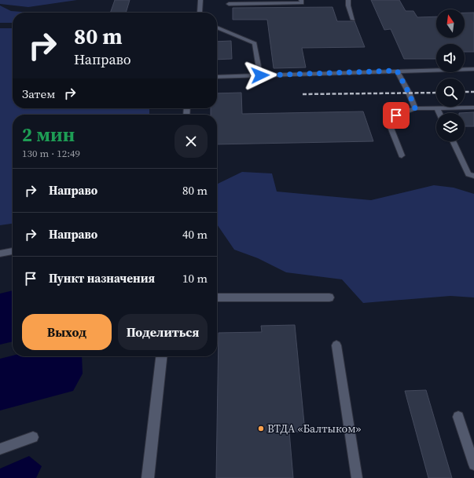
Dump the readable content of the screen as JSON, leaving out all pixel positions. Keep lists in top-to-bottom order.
{
  "places": ["ВТДА «Балтыком»"],
  "north": "top",
  "page": {
    "turn": ["80 m", "Направо"],
    "then": "Затем",
    "heading": ["2 мин", "130 m · 12:49"],
    "list": [
      {
        "name": "Направо",
        "value": "80 m"
      },
      {
        "name": "Направо",
        "value": "40 m"
      },
      {
        "name": "Пункт назначения",
        "value": "10 m"
      }
    ],
    "buttons": ["Выход", "Поделиться"]
  }
}
